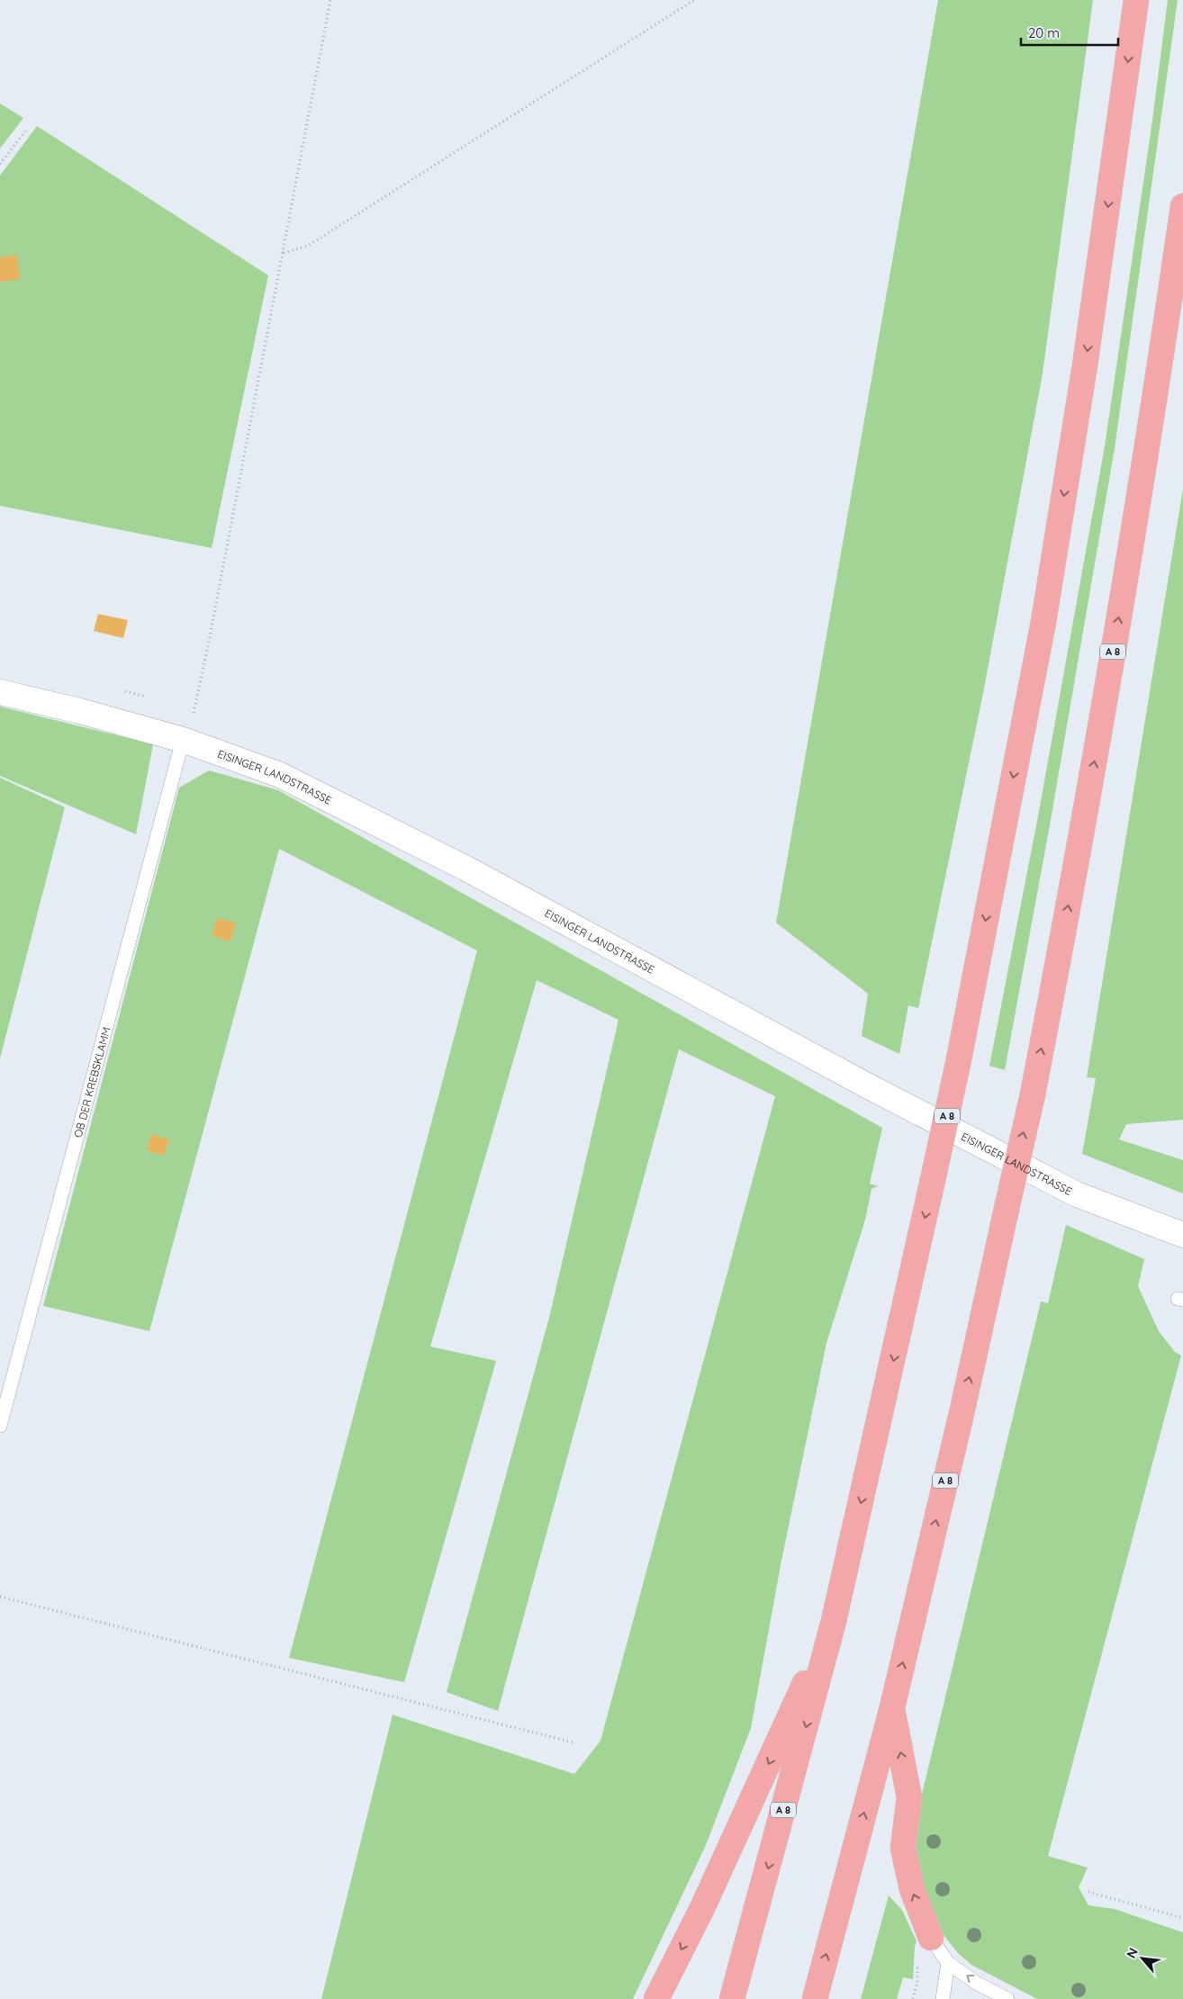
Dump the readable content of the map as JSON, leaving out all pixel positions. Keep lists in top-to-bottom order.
{
  "streets": {
    "highway": ["A 8"],
    "main road": ["EISINGER LANDSTRASSE"],
    "lane": ["OB DER KREBSKLAMM"]
  },
  "crossings": [
    ["EISINGER LANDSTRASSE", "OB DER KREBSKLAMM"]
  ],
  "scale_bar": "20 m",
  "north": "top left"
}
